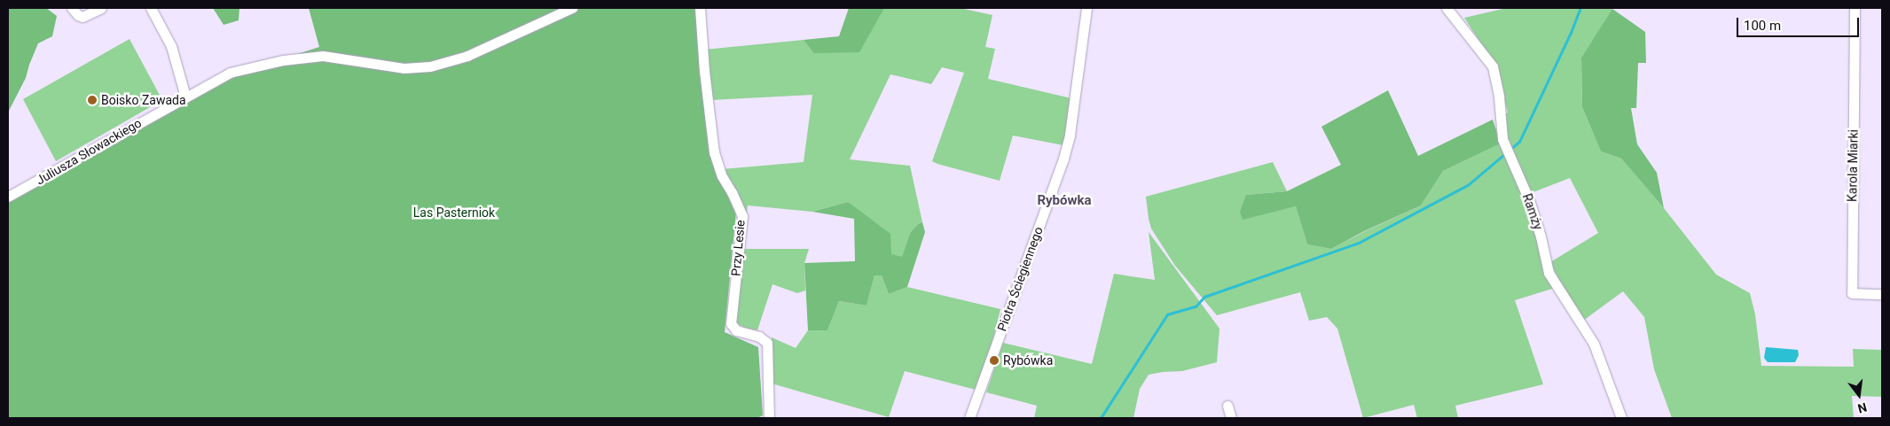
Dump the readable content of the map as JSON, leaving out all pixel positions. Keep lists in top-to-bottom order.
{
  "streets": {
    "street": [
      "Juliusza Słowackiego",
      "Karola Miarki",
      "Ramży",
      "Przy Lesie",
      "Piotra Ściegiennego"
    ]
  },
  "districts": ["Rybówka"],
  "parks": ["Las Pasterniok"],
  "places": ["Boisko Zawada", "Rybówka"],
  "scale_bar": "100 m",
  "north": "bottom"
}
